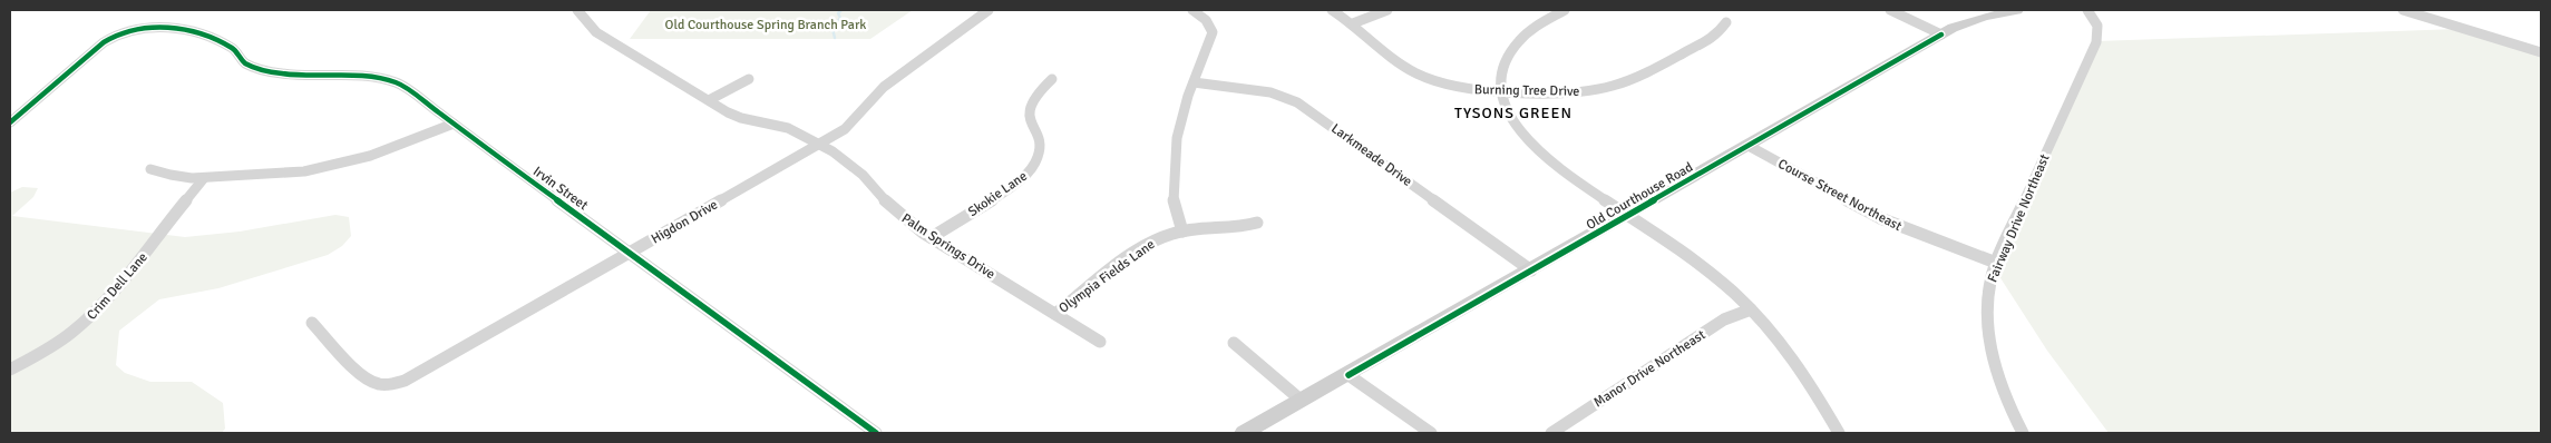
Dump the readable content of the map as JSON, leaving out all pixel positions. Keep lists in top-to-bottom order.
{
  "streets": {
    "street": [
      "Burning Tree Drive",
      "Larkmeade Drive",
      "Irvin Street",
      "Skokie Lane",
      "Course Street Northeast",
      "Old Courthouse Road",
      "Fairway Drive Northeast",
      "Higdon Drive",
      "Palm Springs Drive",
      "Olympia Fields Lane",
      "Crim Dell Lane",
      "Manor Drive Northeast"
    ]
  },
  "crossings": [
    ["Larkmeade Drive", "Old Courthouse Road"],
    ["Irvin Street", "Higdon Drive"],
    ["Skokie Lane", "Palm Springs Drive"],
    ["Course Street Northeast", "Old Courthouse Road"],
    ["Course Street Northeast", "Fairway Drive Northeast"],
    ["Higdon Drive", "Palm Springs Drive"],
    ["Palm Springs Drive", "Olympia Fields Lane"]
  ],
  "districts": ["TYSONS GREEN"],
  "parks": ["Old Courthouse Spring Branch Park"]
}
